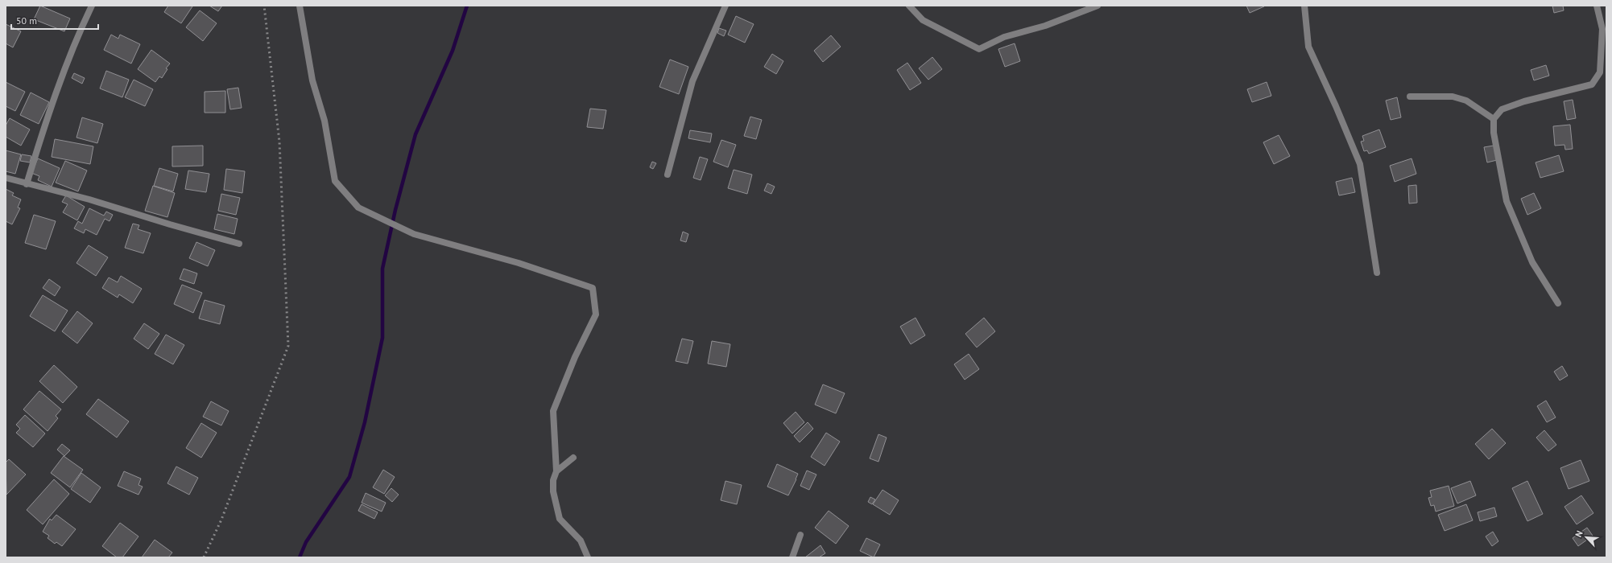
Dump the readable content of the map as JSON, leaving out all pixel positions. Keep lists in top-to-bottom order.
{
  "scale_bar": "50 m",
  "north": "top left"
}
